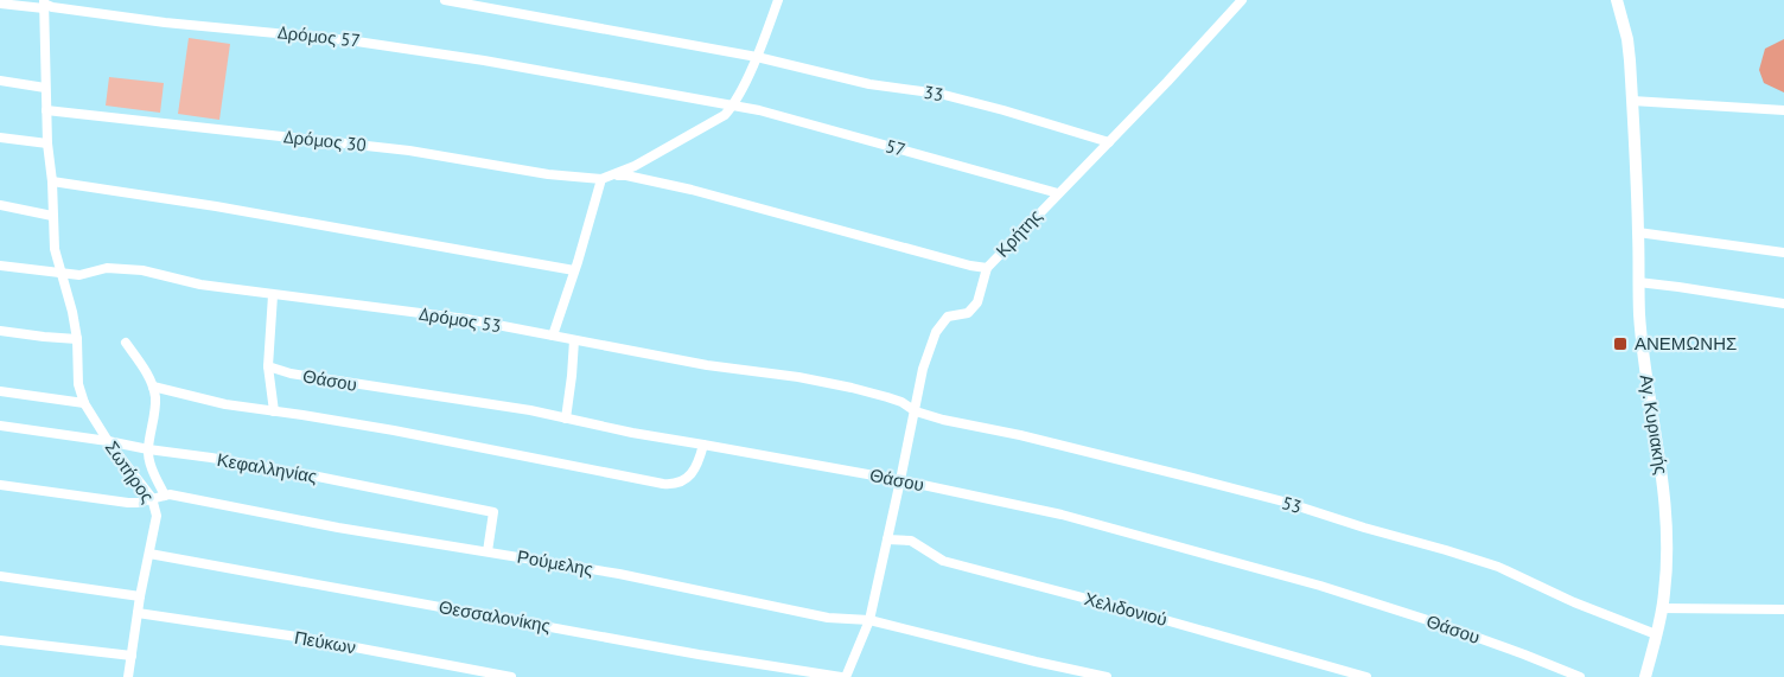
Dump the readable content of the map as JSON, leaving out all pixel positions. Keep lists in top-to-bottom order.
{
  "streets": {
    "street": [
      "Δρόμος 57",
      "33",
      "Δρόμος 30",
      "57",
      "Κρήτης",
      "Δρόμος 53",
      "Θάσου",
      "Αγ. Κυριακής",
      "Κεφαλληνίας",
      "Σωτήρος",
      "53",
      "Ρούμελης",
      "Χελιδονιού",
      "Θεσσαλονίκης",
      "Πεύκων"
    ]
  },
  "crossings": [
    ["Δρόμος 57", "57"],
    ["Δρόμος 57", "Σωτήρος"],
    ["33", "Κρήτης"],
    ["Δρόμος 30", "Κρήτης"],
    ["Δρόμος 30", "Σωτήρος"],
    ["57", "Κρήτης"],
    ["Κρήτης", "Δρόμος 53"],
    ["Κρήτης", "Θάσου"],
    ["Κρήτης", "53"],
    ["Κρήτης", "Ρούμελης"],
    ["Κρήτης", "Χελιδονιού"],
    ["Κρήτης", "Θεσσαλονίκης"],
    ["Δρόμος 53", "Σωτήρος"],
    ["Δρόμος 53", "53"],
    ["Αγ. Κυριακής", "53"],
    ["Κεφαλληνίας", "Σωτήρος"],
    ["Κεφαλληνίας", "Ρούμελης"],
    ["Σωτήρος", "Ρούμελης"],
    ["Σωτήρος", "Θεσσαλονίκης"],
    ["Σωτήρος", "Πεύκων"]
  ],
  "places": {
    "transit": ["ΑΝΕΜΩΝΗΣ"]
  }
}
